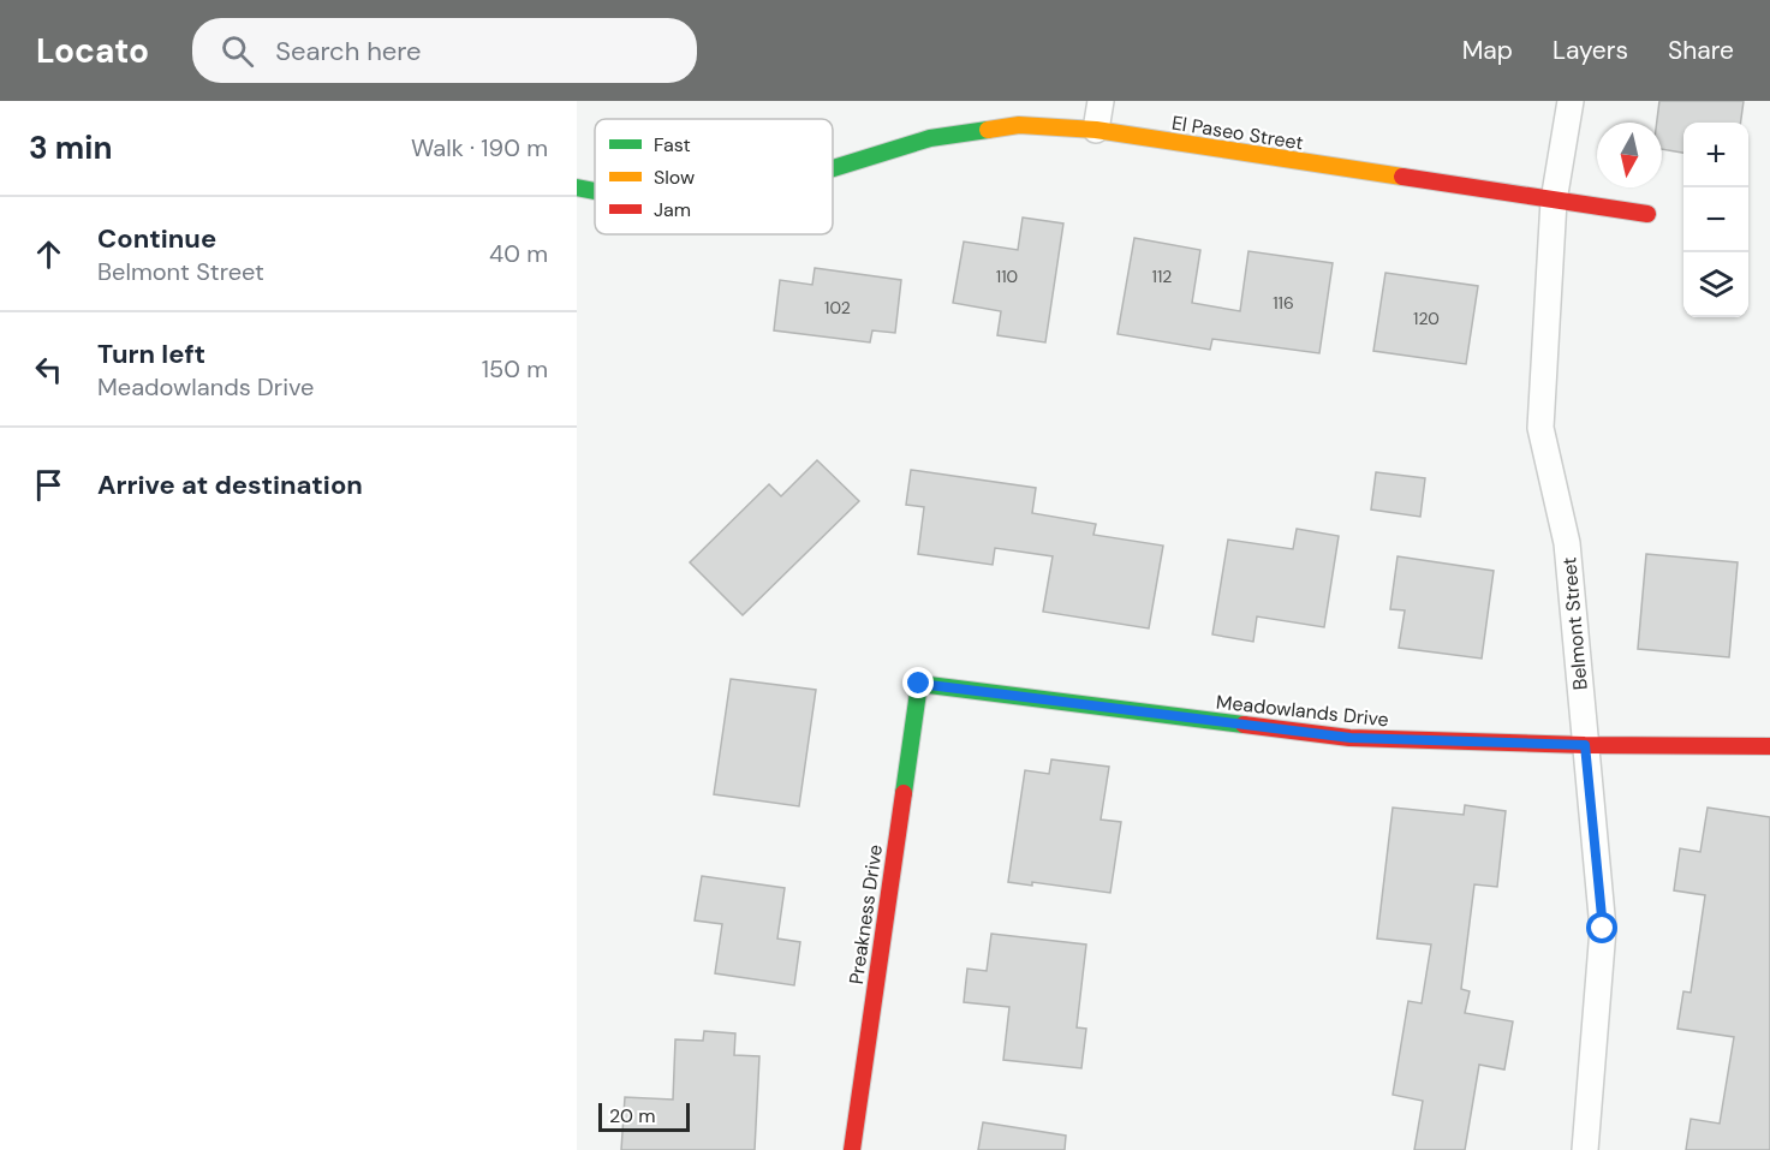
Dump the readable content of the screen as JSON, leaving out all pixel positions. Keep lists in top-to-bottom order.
{
  "streets": {
    "street": [
      "El Paseo Street",
      "Belmont Street",
      "Meadowlands Drive",
      "Preakness Drive"
    ]
  },
  "crossings": [
    ["El Paseo Street", "Belmont Street"],
    ["Belmont Street", "Meadowlands Drive"],
    ["Meadowlands Drive", "Preakness Drive"]
  ],
  "house_numbers": [
    "110",
    "112",
    "116",
    "102",
    "120"
  ],
  "legend": ["Fast", "Slow", "Jam"],
  "scale_bar": "20 m",
  "north": "bottom",
  "page": {
    "header": "Locato",
    "search": "Search here",
    "nav": ["Map", "Layers", "Share"],
    "heading": ["3 min", "Walk · 190 m"],
    "map_buttons": ["+", "−"],
    "list": [
      ["Continue", "Belmont Street", "40 m"],
      ["Turn left", "Meadowlands Drive", "150 m"],
      "Arrive at destination"
    ],
    "scale": "20 m"
  }
}
